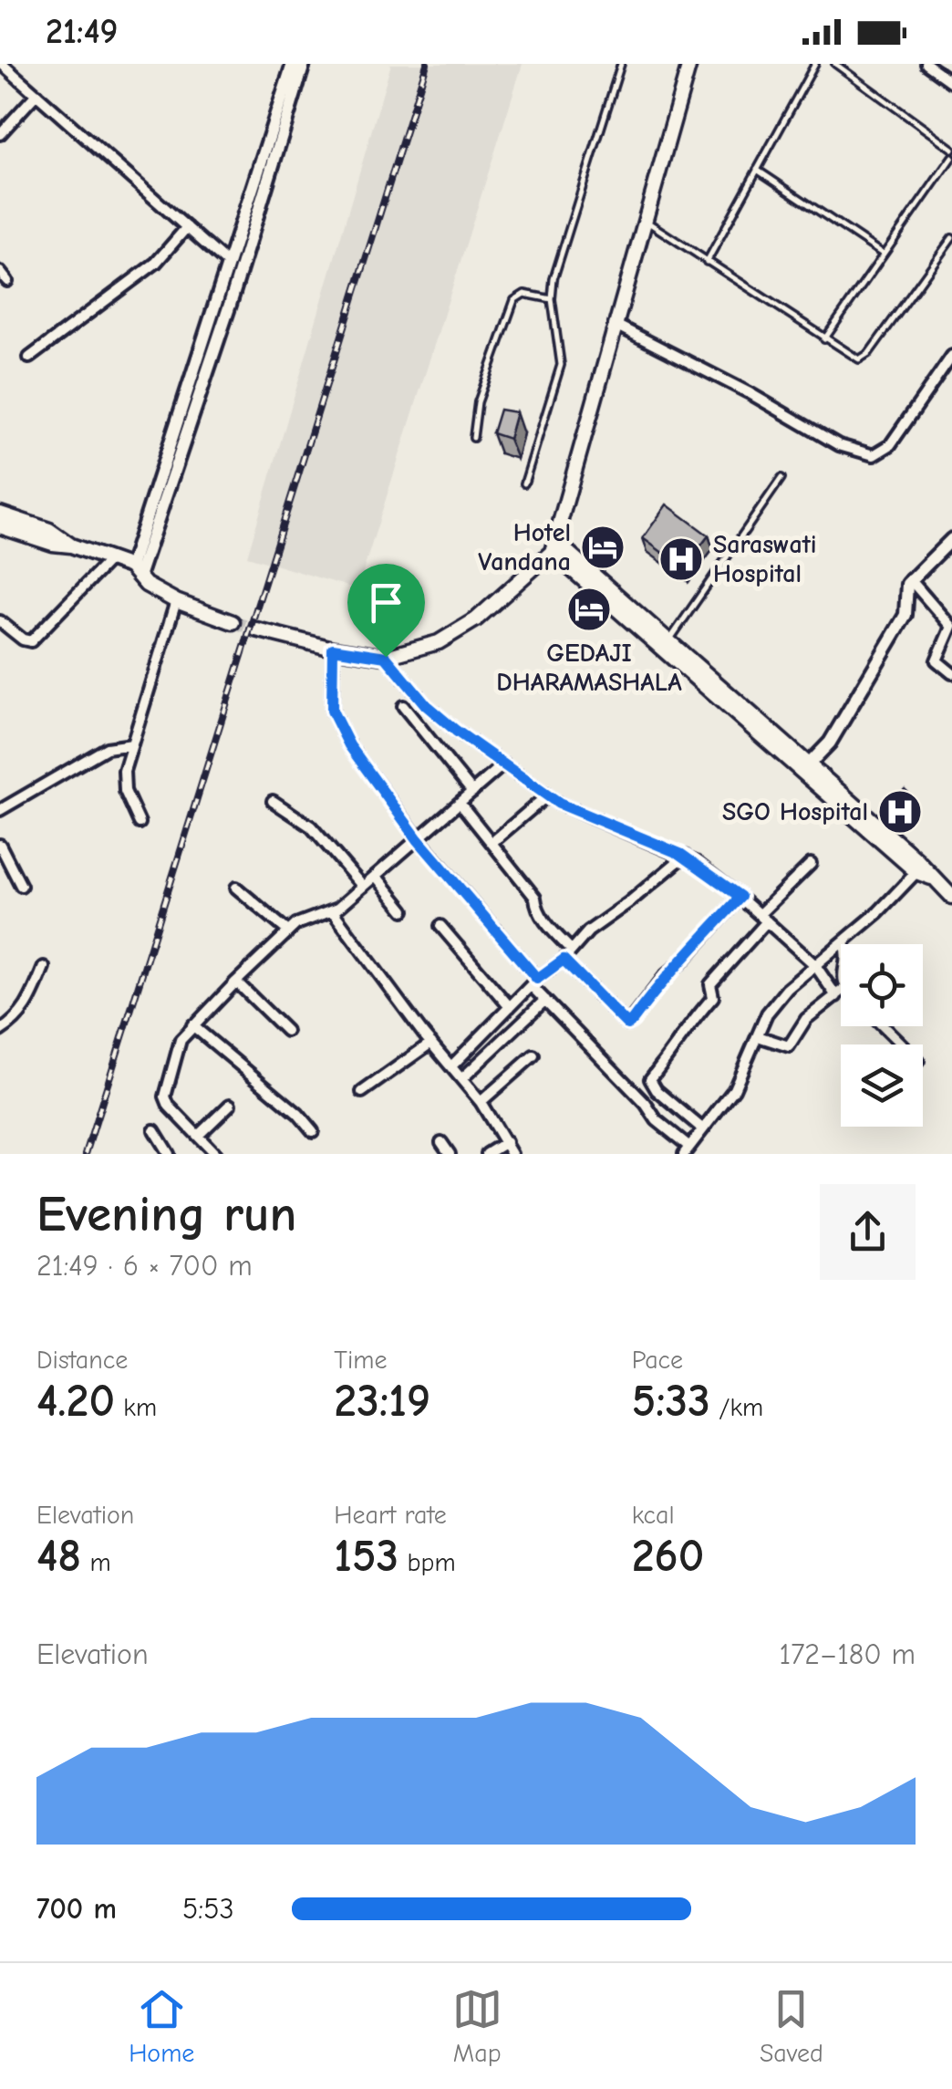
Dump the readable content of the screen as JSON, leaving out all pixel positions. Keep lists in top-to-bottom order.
{
  "places": {
    "hotel": ["Hotel Vandana", "GEDAJI DHARAMASHALA"],
    "hospital": ["Saraswati Hospital", "SGO Hospital"]
  },
  "page": {
    "status": "21:49",
    "heading": ["Evening run", "21:49 · 6 × 700 m"],
    "stats": [
      ["Distance", "4.20 km"],
      ["Time", "23:19"],
      ["Pace", "5:33 /km"],
      ["Elevation", "48 m"],
      ["Heart rate", "153 bpm"],
      ["kcal", "260"]
    ],
    "chart": ["Elevation", "172–180 m"],
    "list": [
      {
        "name": "700 m",
        "note": "5:53"
      }
    ],
    "tabs": ["Home", "Map", "Saved"]
  }
}
